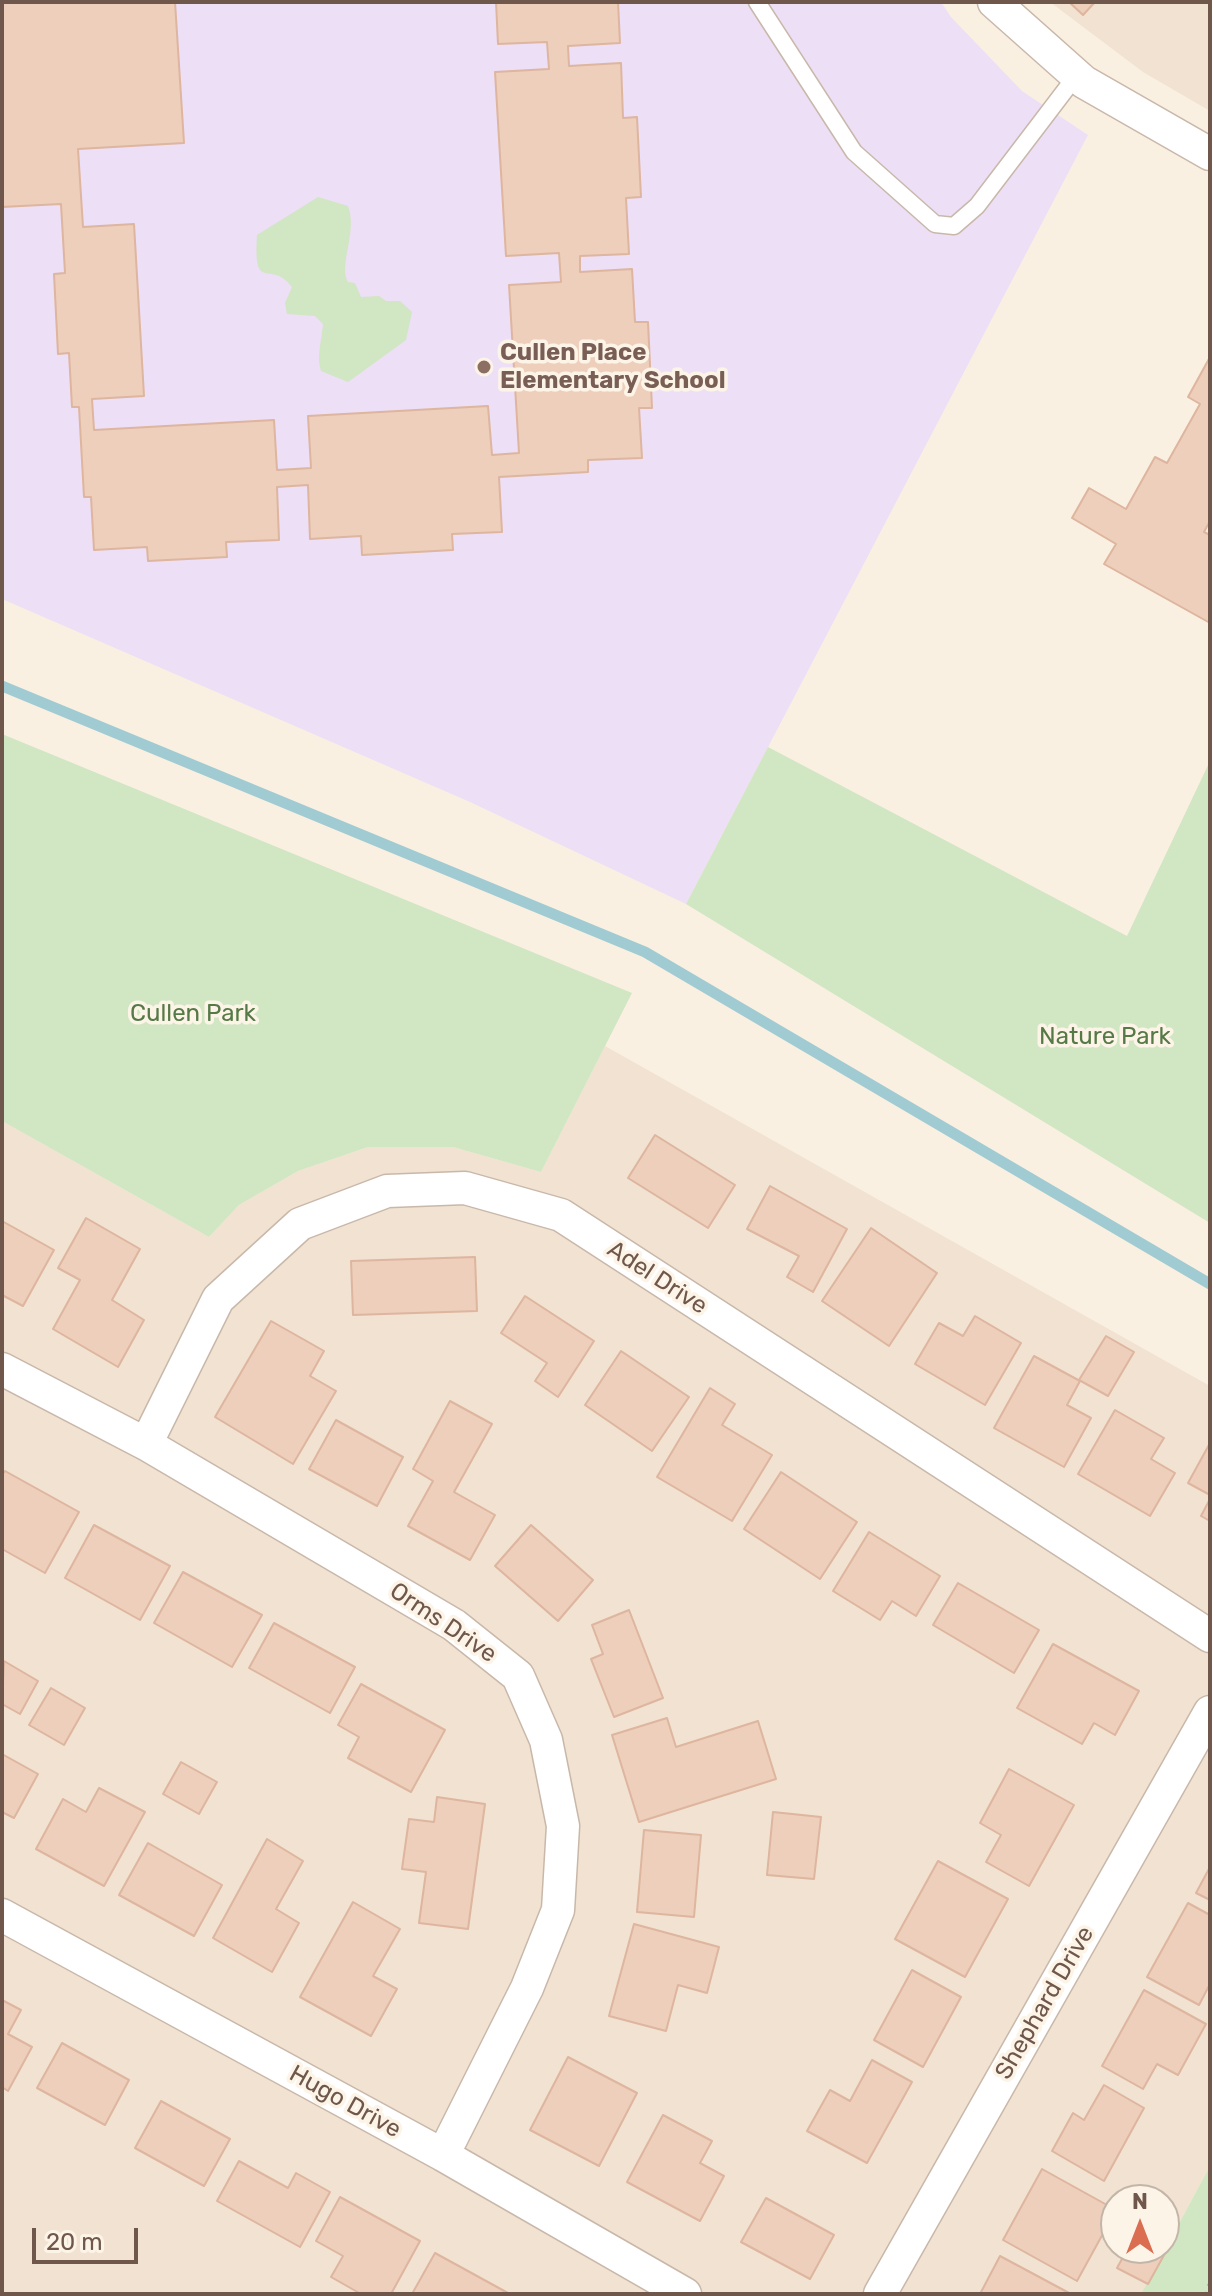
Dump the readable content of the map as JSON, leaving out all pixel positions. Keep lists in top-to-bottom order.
{
  "streets": {
    "street": [
      "Adel Drive",
      "Orms Drive",
      "Shephard Drive",
      "Hugo Drive"
    ]
  },
  "crossings": [
    ["Adel Drive", "Orms Drive"],
    ["Orms Drive", "Hugo Drive"]
  ],
  "parks": ["Cullen Park", "Nature Park"],
  "places": ["Cullen Place Elementary School"],
  "scale_bar": "20 m",
  "north": "top"
}
